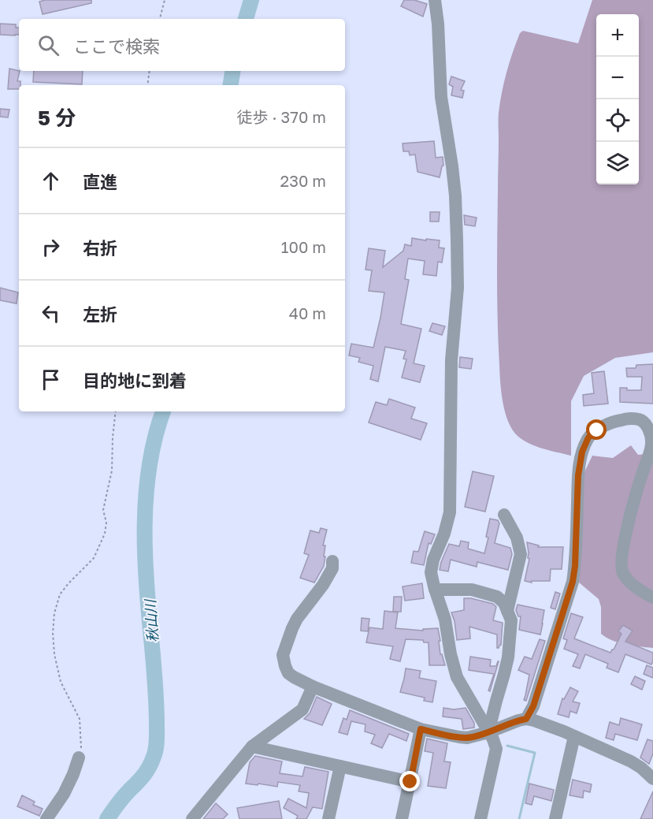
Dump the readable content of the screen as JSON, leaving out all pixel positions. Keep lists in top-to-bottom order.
{
  "water": ["秋山川"],
  "page": {
    "map_buttons": ["+", "−"],
    "search": "ここで検索",
    "heading": ["5 分", "徒歩 · 370 m"],
    "list": [
      ["直進", "230 m"],
      ["右折", "100 m"],
      ["左折", "40 m"],
      "目的地に到着"
    ]
  }
}
